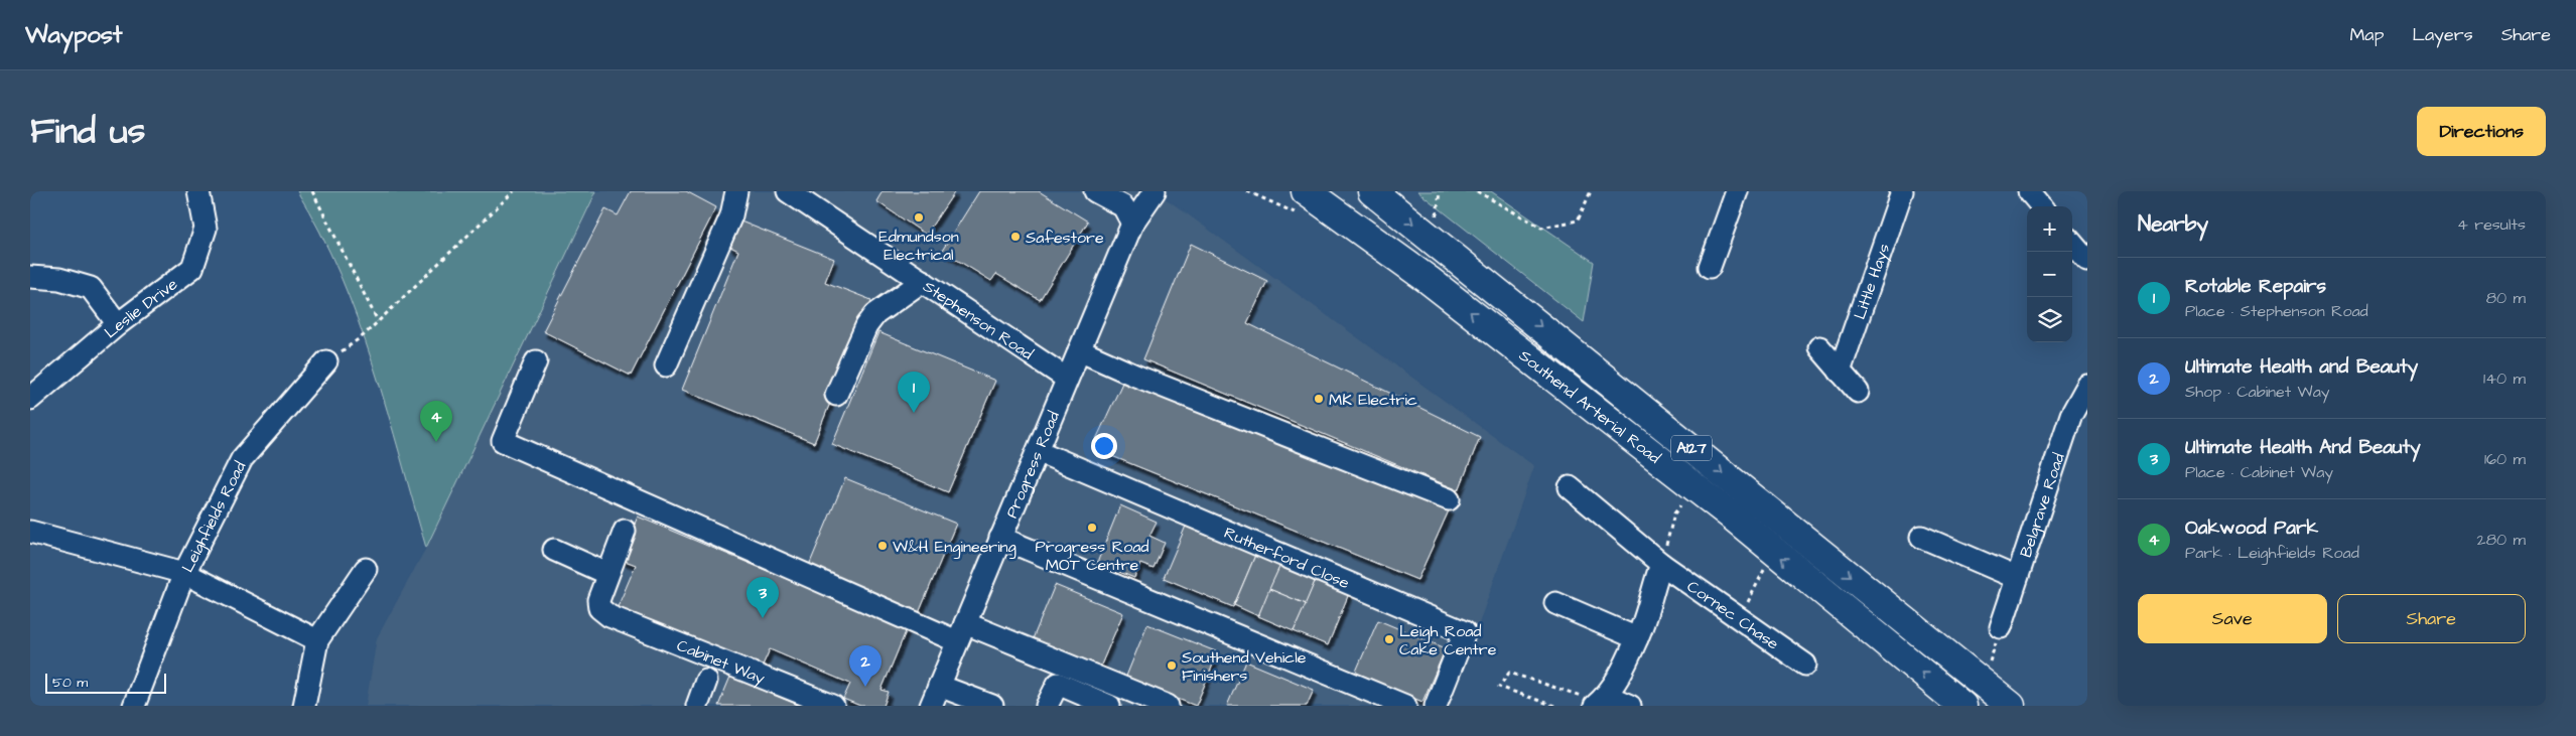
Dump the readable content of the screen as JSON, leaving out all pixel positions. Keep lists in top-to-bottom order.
{
  "streets": {
    "highway": ["Southend Arterial Road", "A127"],
    "street": [
      "Little Hays",
      "Leslie Drive",
      "Stephenson Road",
      "Progress Road",
      "Belgrave Road",
      "Leighfields Road",
      "Rutherford Close",
      "Cornec Chase",
      "Cabinet Way"
    ]
  },
  "crossings": [
    ["Stephenson Road", "Progress Road"],
    ["Progress Road", "Rutherford Close"]
  ],
  "places": [
    "Edmundson Electrical",
    "Safestore",
    "MK Electric",
    "Progress Road MOT Centre",
    "W&H Engineering",
    "Leigh Road Cake Centre",
    "Southend Vehicle Finishers"
  ],
  "scale_bar": "50 m",
  "page": {
    "header": "Waypost",
    "nav": ["Map", "Layers", "Share"],
    "title": "Find us",
    "buttons": [
      "Directions",
      ["Save", "Share"]
    ],
    "heading": ["Nearby", "4 results"],
    "map_buttons": ["+", "−"],
    "list": [
      {
        "mark": "1",
        "name": "Rotable Repairs",
        "note": "Place · Stephenson Road",
        "value": "80 m"
      },
      {
        "mark": "2",
        "name": "Ultimate Health and Beauty",
        "note": "Shop · Cabinet Way",
        "value": "140 m"
      },
      {
        "mark": "3",
        "name": "Ultimate Health And Beauty",
        "note": "Place · Cabinet Way",
        "value": "160 m"
      },
      {
        "mark": "4",
        "name": "Oakwood Park",
        "note": "Park · Leighfields Road",
        "value": "280 m"
      }
    ],
    "pins": [
      "1",
      "4",
      "3",
      "2"
    ],
    "scale": "50 m"
  }
}
